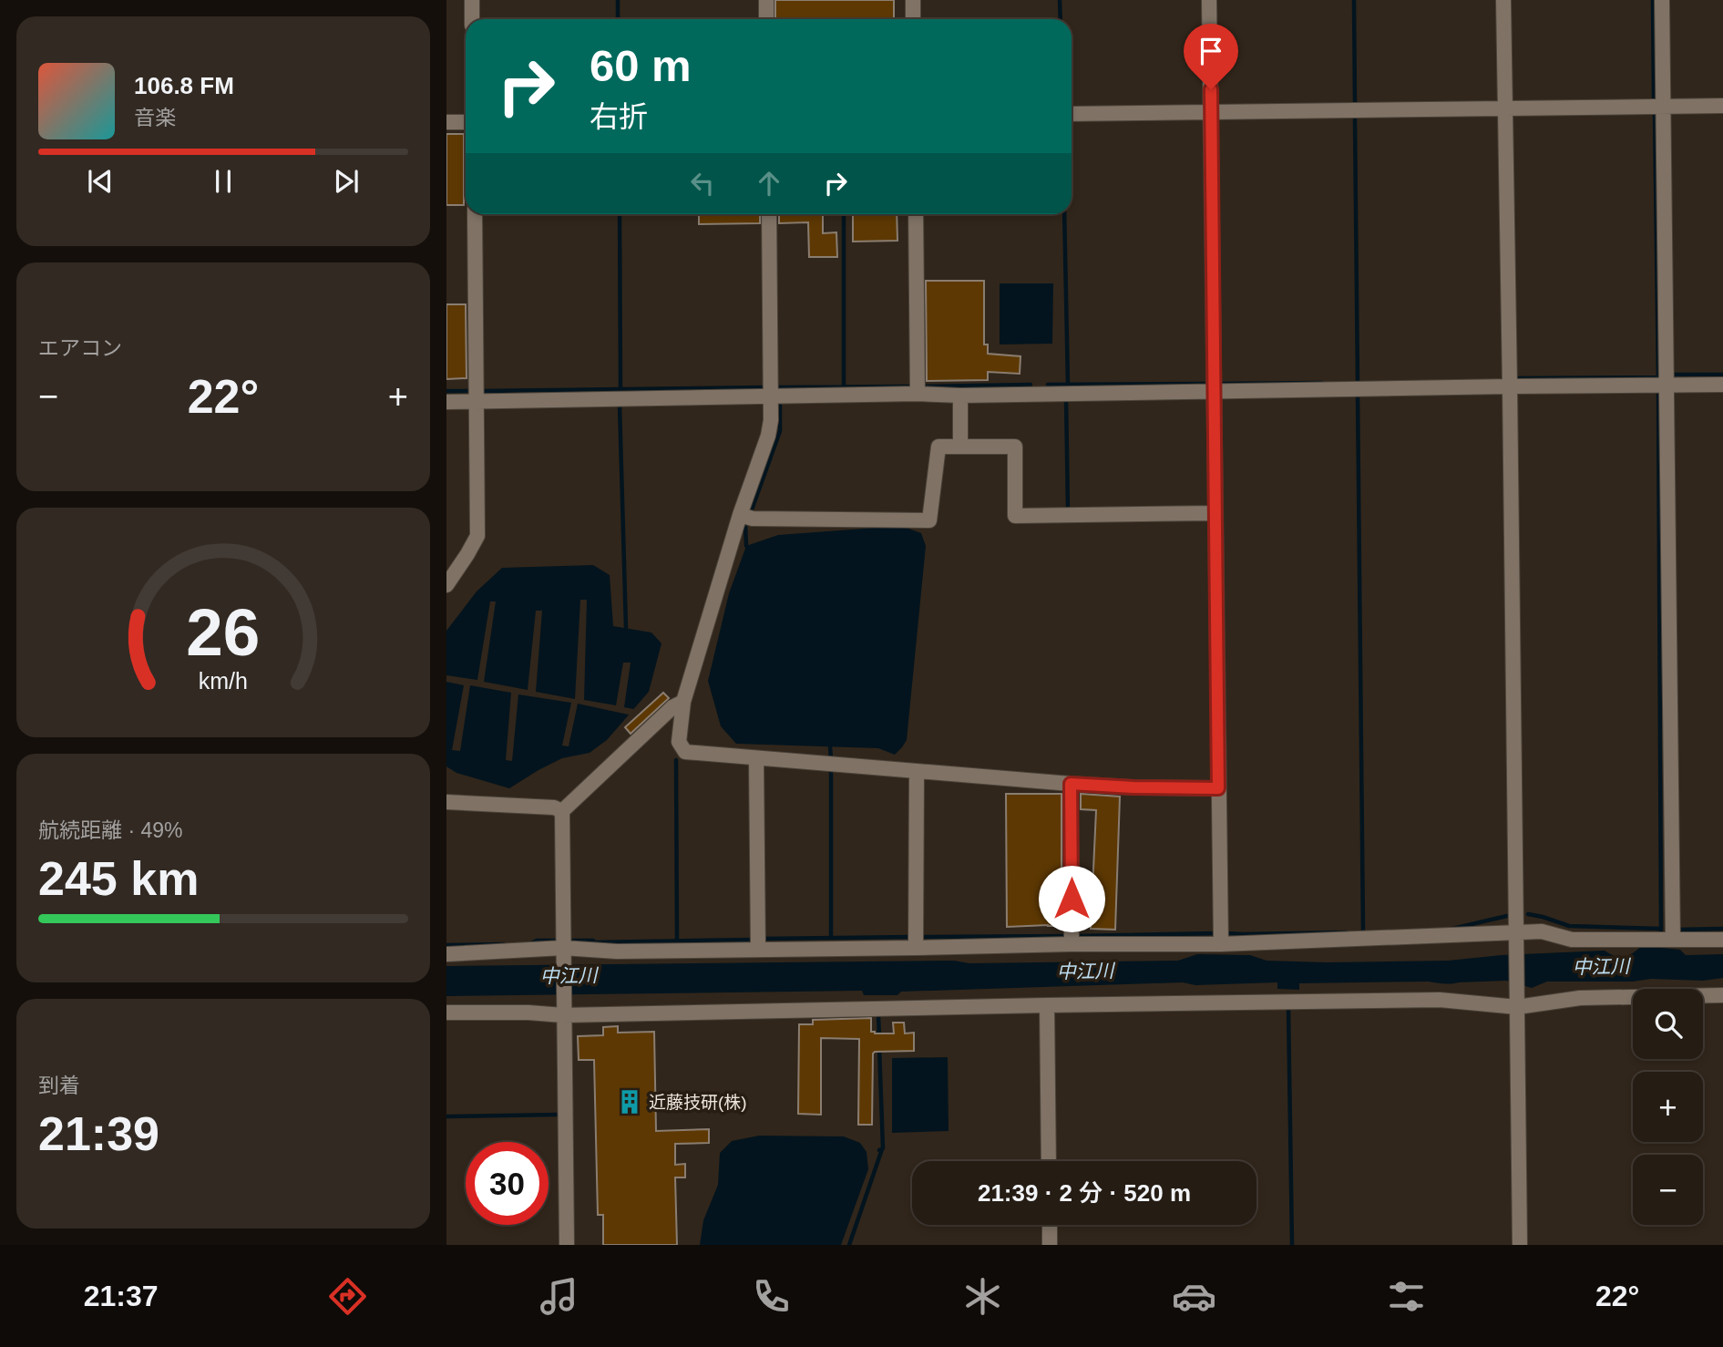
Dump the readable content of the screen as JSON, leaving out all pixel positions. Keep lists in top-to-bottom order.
{
  "water": ["中江川"],
  "places": {
    "building": ["近藤技研(株)"]
  },
  "page": {
    "turn": ["60 m", "右折"],
    "song": ["106.8 FM", "音楽"],
    "tile": [
      "エアコン",
      ["航続距離 · 49%", "245 km"],
      ["到着", "21:39"]
    ],
    "heat": ["−", "22°", "+"],
    "map_buttons": ["+", "−"],
    "limit": "30",
    "trip": "21:39 · 2 分 · 520 m",
    "tabs": ["21:37", "22°"],
    "gauge": ["26", "km/h"]
  }
}
